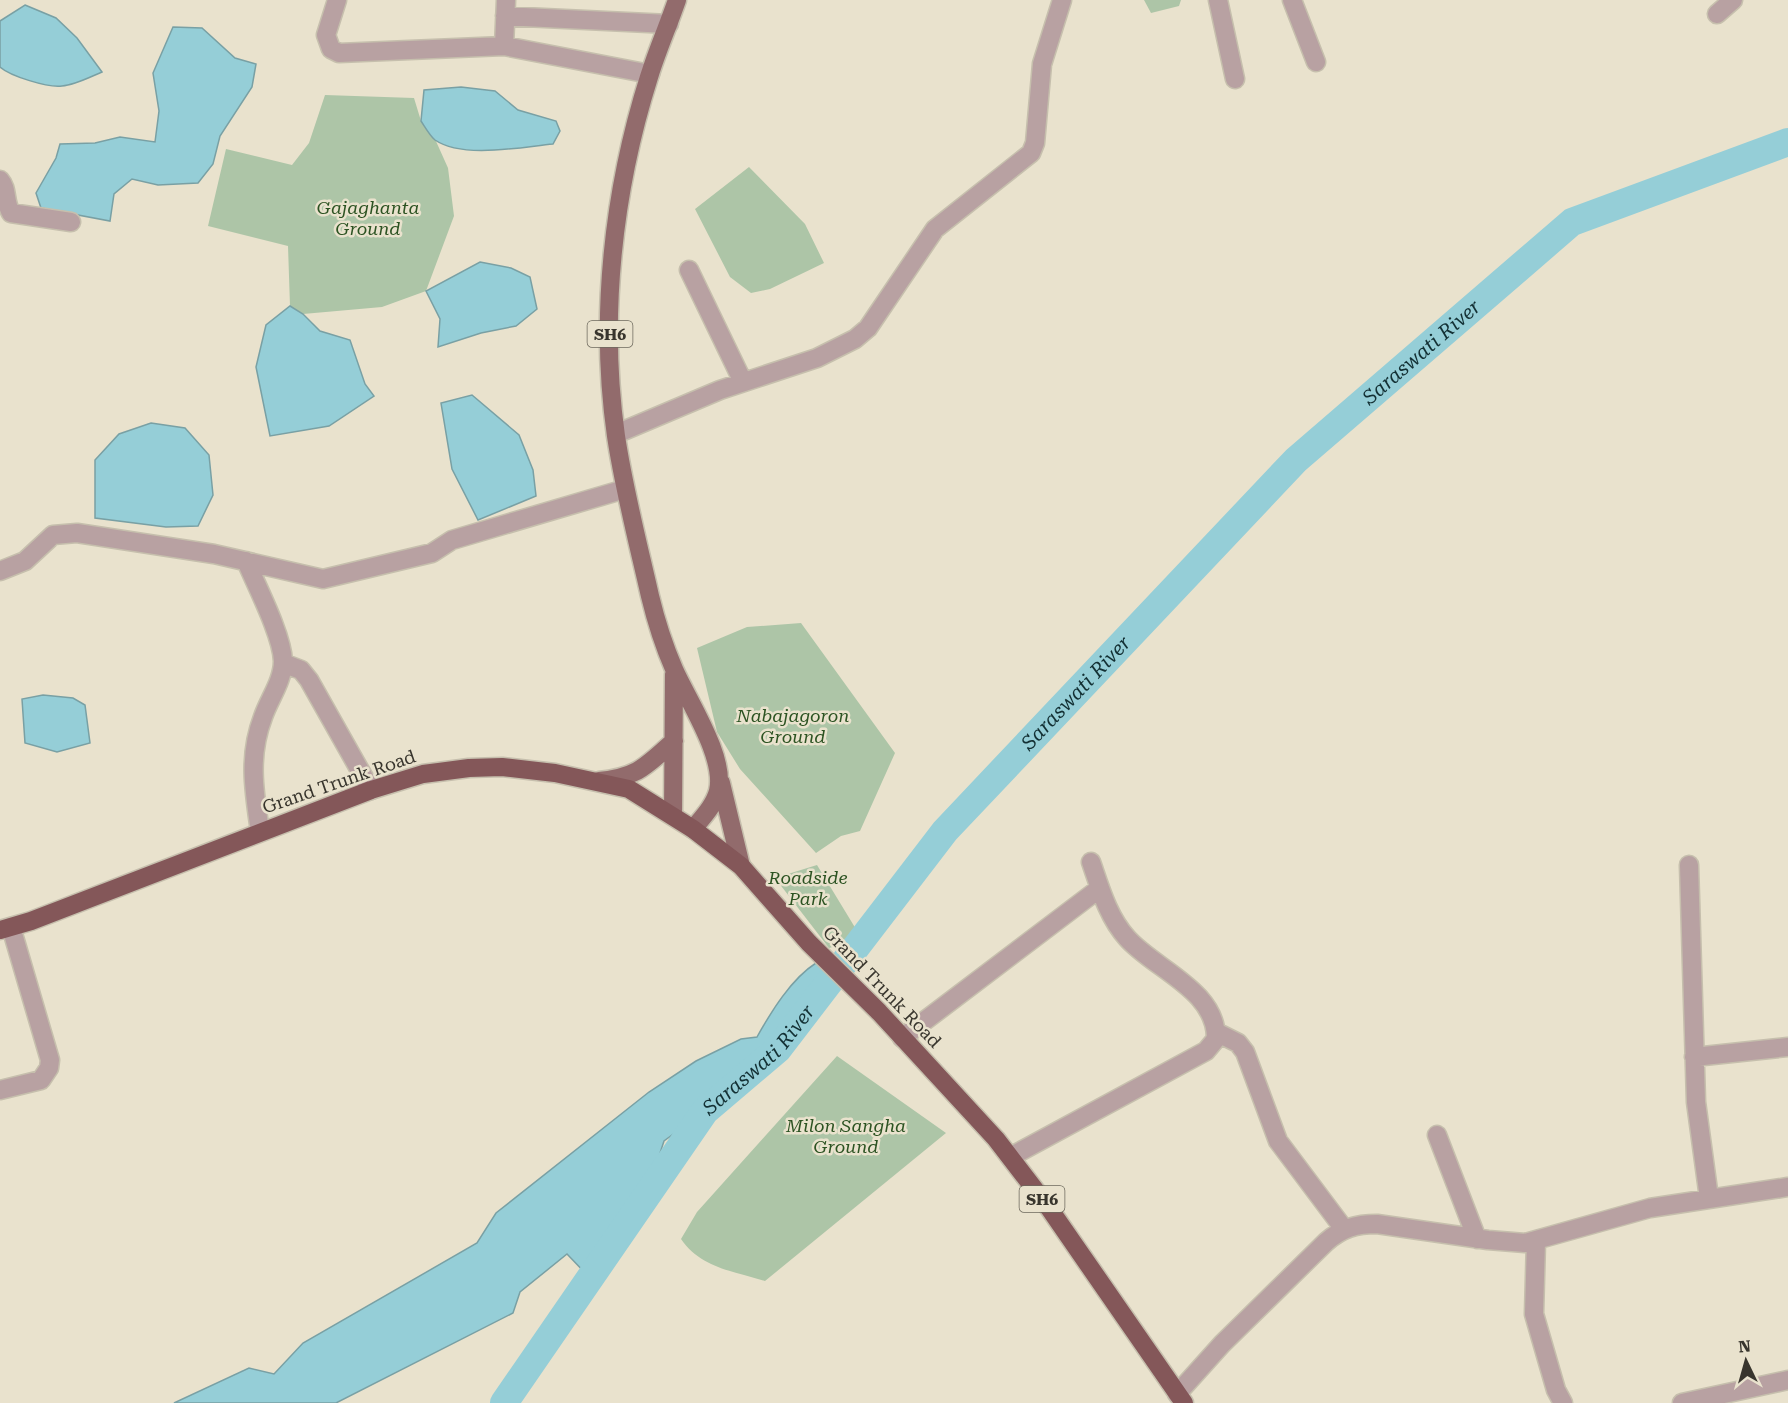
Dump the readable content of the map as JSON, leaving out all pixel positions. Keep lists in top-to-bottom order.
{
  "streets": {
    "highway": ["SH6", "Grand Trunk Road"]
  },
  "crossings": [
    ["SH6", "Grand Trunk Road"]
  ],
  "water": ["Saraswati River"],
  "parks": [
    "Gajaghanta Ground",
    "Nabajagoron Ground",
    "Roadside Park",
    "Milon Sangha Ground"
  ],
  "north": "top"
}
